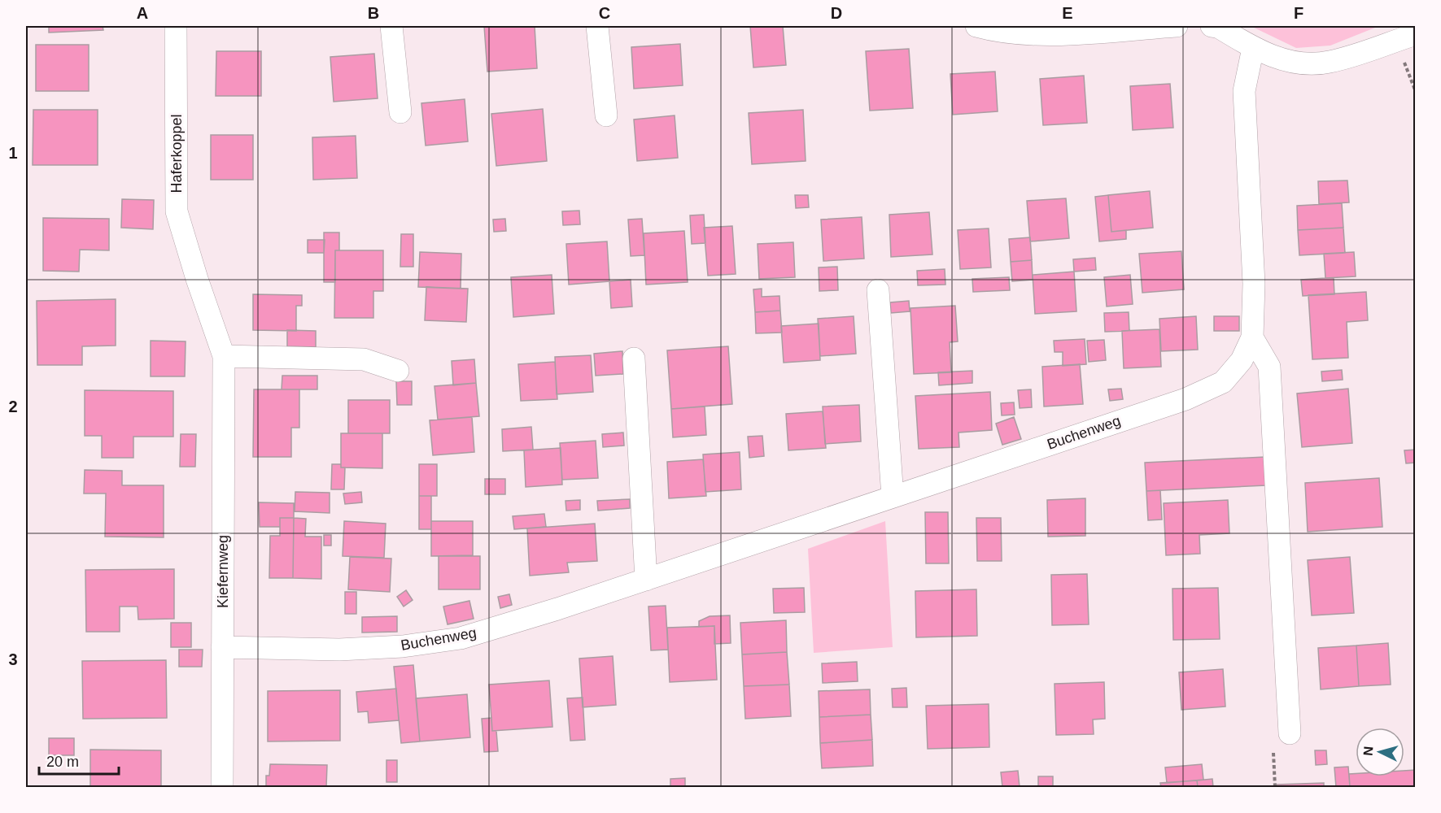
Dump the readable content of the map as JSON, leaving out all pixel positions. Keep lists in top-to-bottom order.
{
  "streets": {
    "street": ["Haferkoppel", "Buchenweg", "Kiefernweg"]
  },
  "crossings": [
    ["Haferkoppel", "Kiefernweg"],
    ["Buchenweg", "Kiefernweg"]
  ],
  "scale_bar": "20 m",
  "north": "left",
  "grid": {
    "columns": [
      "A",
      "B",
      "C",
      "D",
      "E",
      "F"
    ],
    "rows": ["1", "2", "3"]
  }
}
